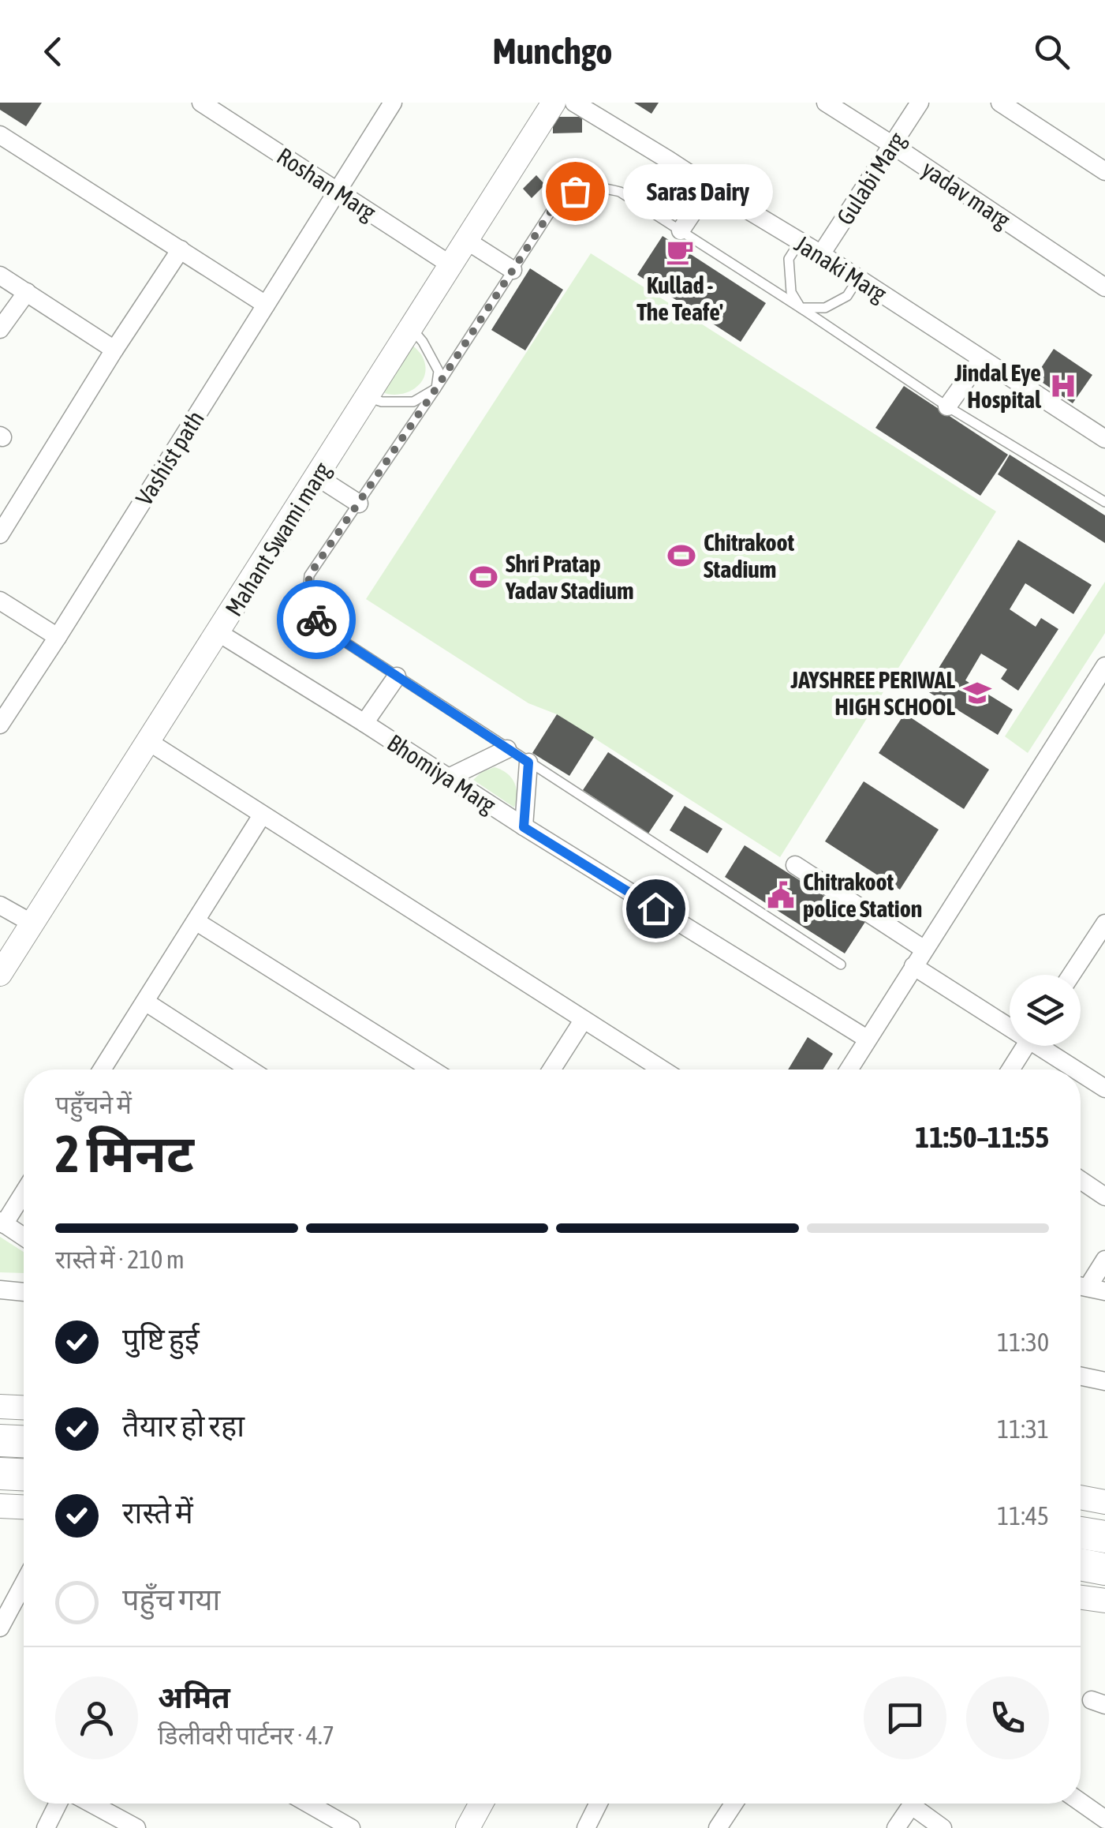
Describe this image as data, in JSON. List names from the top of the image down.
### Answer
{
  "streets": {
    "street": [
      "Gulabi Marg",
      "Roshan Marg",
      "yadav marg",
      "Janaki Marg",
      "Vashist path",
      "Mahant Swami marg",
      "Bhomiya Marg"
    ]
  },
  "crossings": [
    ["Gulabi Marg", "yadav marg"],
    ["Gulabi Marg", "Janaki Marg"],
    ["Roshan Marg", "Vashist path"],
    ["Roshan Marg", "Mahant Swami marg"],
    ["Mahant Swami marg", "Bhomiya Marg"]
  ],
  "places": {
    "other": ["Saras Dairy"],
    "cafe": ["Kullad - The Teafe'"],
    "hospital": ["Jindal Eye Hospital"],
    "sports": ["Chitrakoot Stadium", "Shri Pratap Yadav Stadium"],
    "school or university": ["JAYSHREE PERIWAL HIGH SCHOOL"],
    "public building": ["Chitrakoot police Station"]
  },
  "page": {
    "header": "Munchgo",
    "bubble": "Saras Dairy",
    "heading": ["2 मिनट", "पहुँचने में", "11:50–11:55"],
    "panel": ["अमित", "डिलीवरी पार्टनर · 4.7"],
    "bar": "रास्ते में · 210 m",
    "list": [
      ["पुष्टि हुई", "11:30"],
      ["तैयार हो रहा", "11:31"],
      ["रास्ते में", "11:45"],
      "पहुँच गया"
    ]
  }
}
